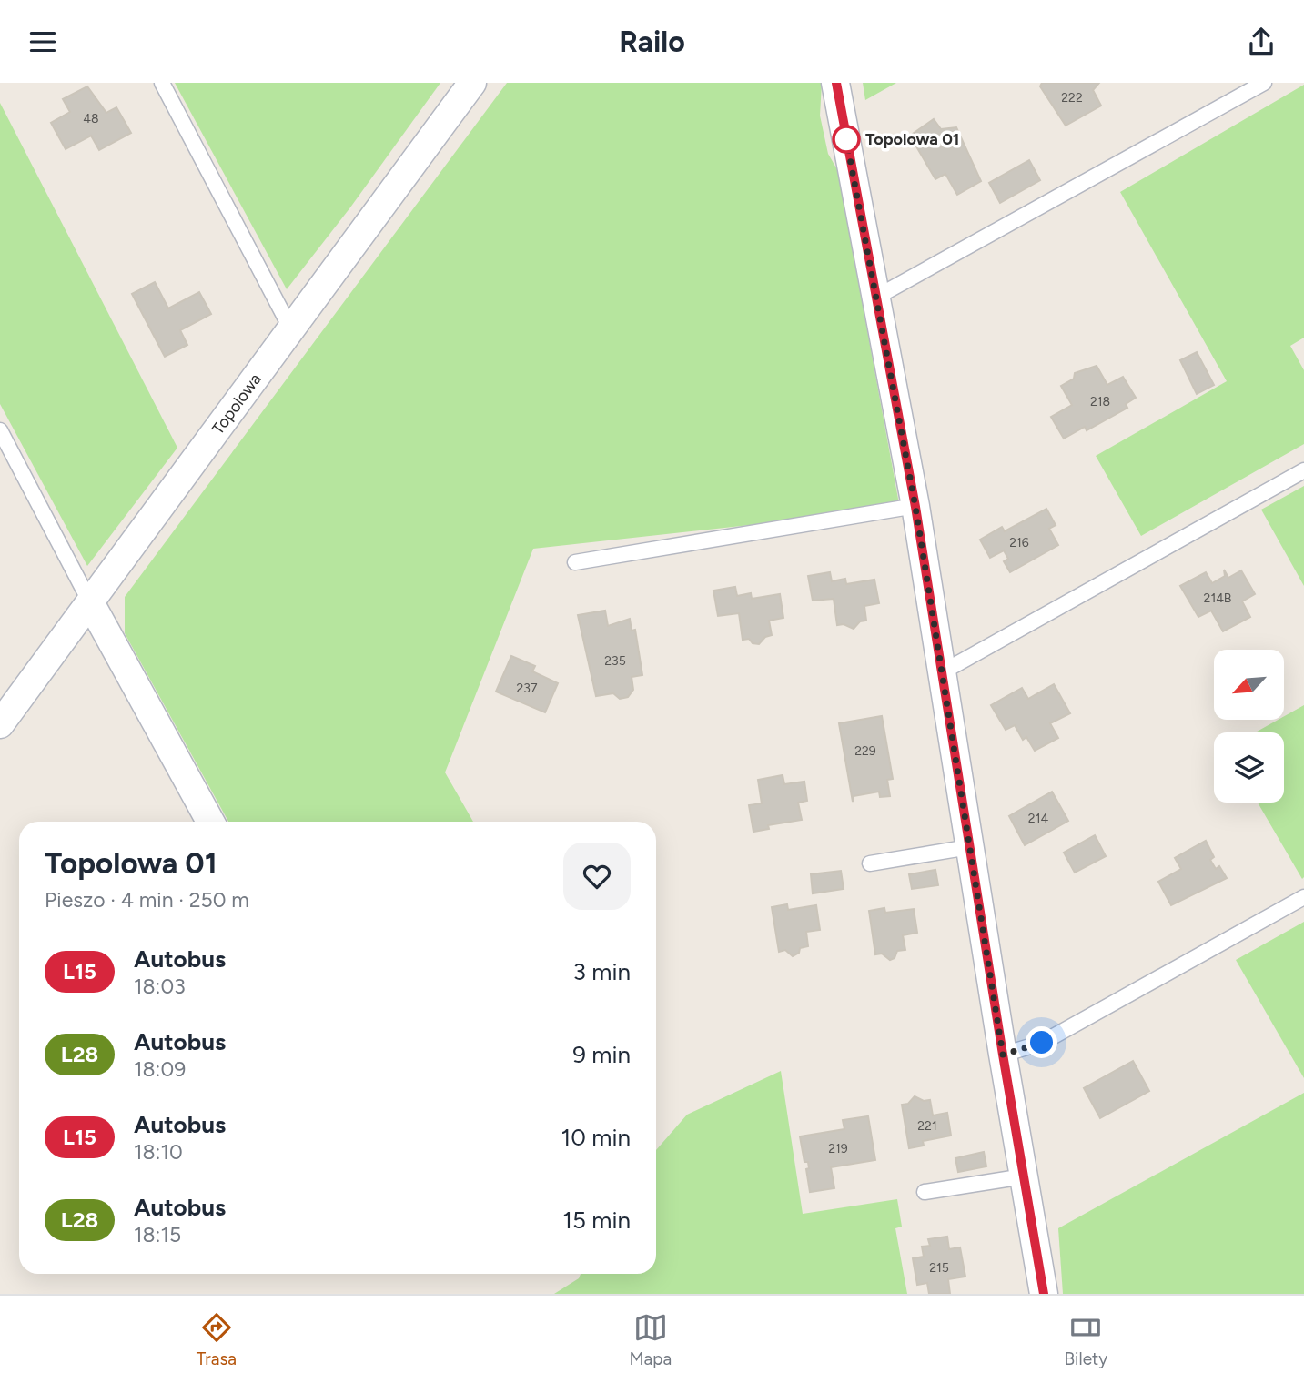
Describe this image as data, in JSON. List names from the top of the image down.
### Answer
{
  "streets": {
    "street": ["Topolowa"]
  },
  "places": ["Topolowa 01"],
  "lines": ["bus line L15"],
  "house_numbers": [
    "222",
    "48",
    "218",
    "216",
    "214B",
    "235",
    "237",
    "229",
    "214",
    "221",
    "219",
    "215"
  ],
  "north": "bottom left",
  "page": {
    "header": "Railo",
    "heading": ["Topolowa 01", "Pieszo · 4 min · 250 m"],
    "list": [
      {
        "mark": "L15",
        "name": "Autobus",
        "note": "18:03",
        "value": "3 min"
      },
      {
        "mark": "L28",
        "name": "Autobus",
        "note": "18:09",
        "value": "9 min"
      },
      {
        "mark": "L15",
        "name": "Autobus",
        "note": "18:10",
        "value": "10 min"
      },
      {
        "mark": "L28",
        "name": "Autobus",
        "note": "18:15",
        "value": "15 min"
      }
    ],
    "tabs": ["Trasa", "Mapa", "Bilety"]
  }
}
